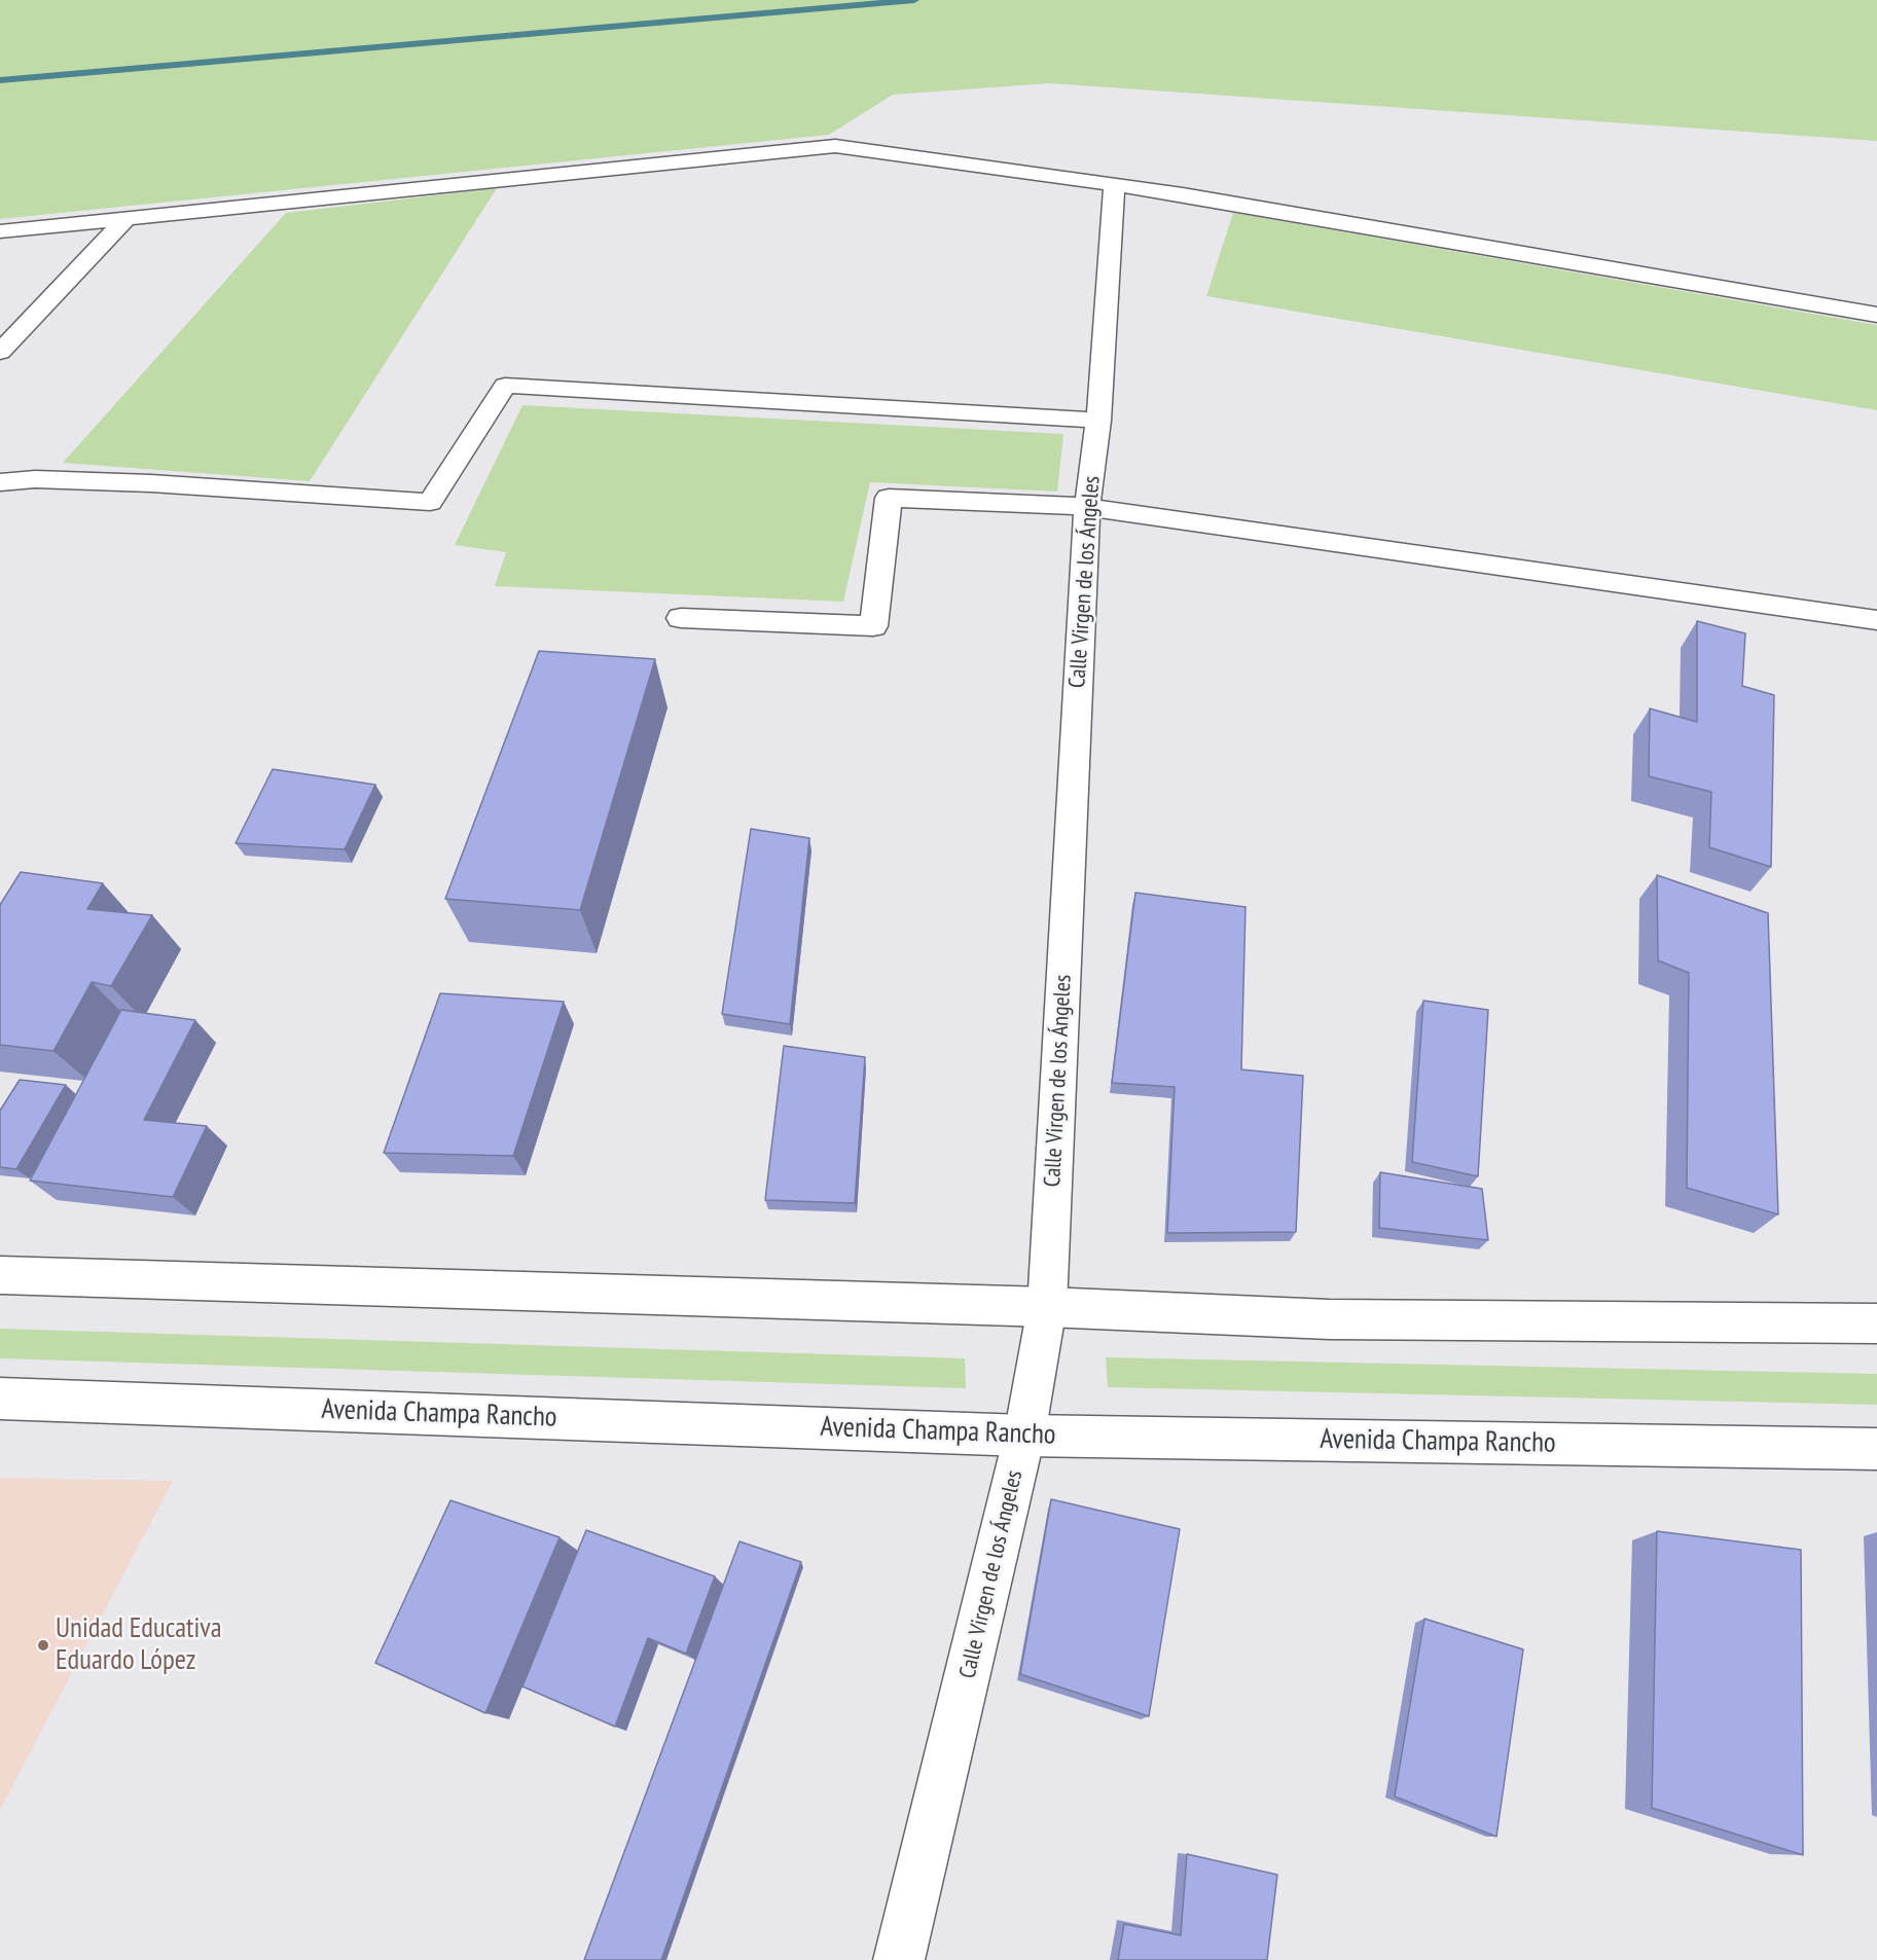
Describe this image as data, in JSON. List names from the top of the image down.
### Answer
{
  "streets": {
    "street": ["Calle Virgen de los Ángeles", "Avenida Champa Rancho"]
  },
  "crossings": [
    ["Calle Virgen de los Ángeles", "Avenida Champa Rancho"]
  ],
  "places": ["Unidad Educativa Eduardo López"]
}
